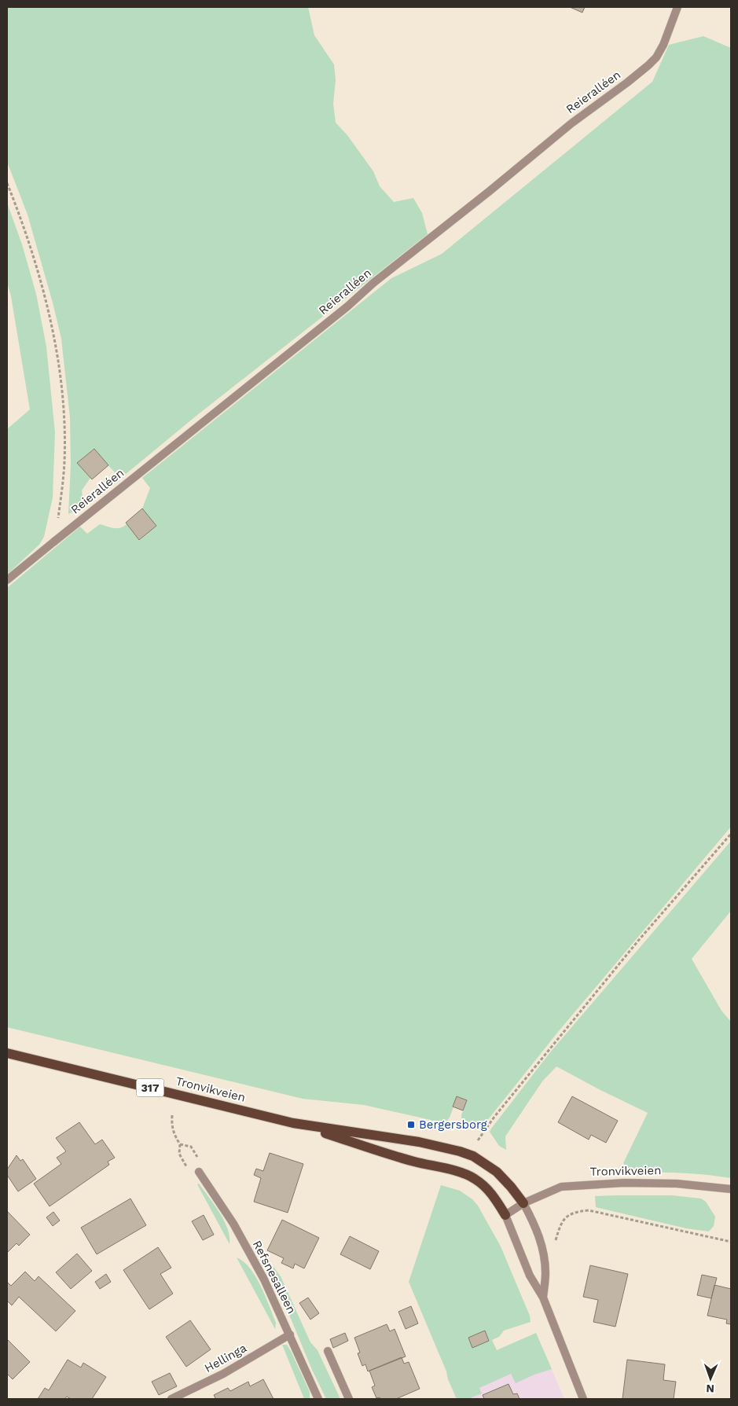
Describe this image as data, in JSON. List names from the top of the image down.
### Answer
{
  "streets": {
    "main road": ["317", "Tronvikveien"],
    "street": ["Reieralléen", "Refsnesalleen", "Hellinga"]
  },
  "crossings": [
    ["Refsnesalleen", "Hellinga"]
  ],
  "places": {
    "transit": ["Bergersborg"]
  },
  "north": "bottom"
}
